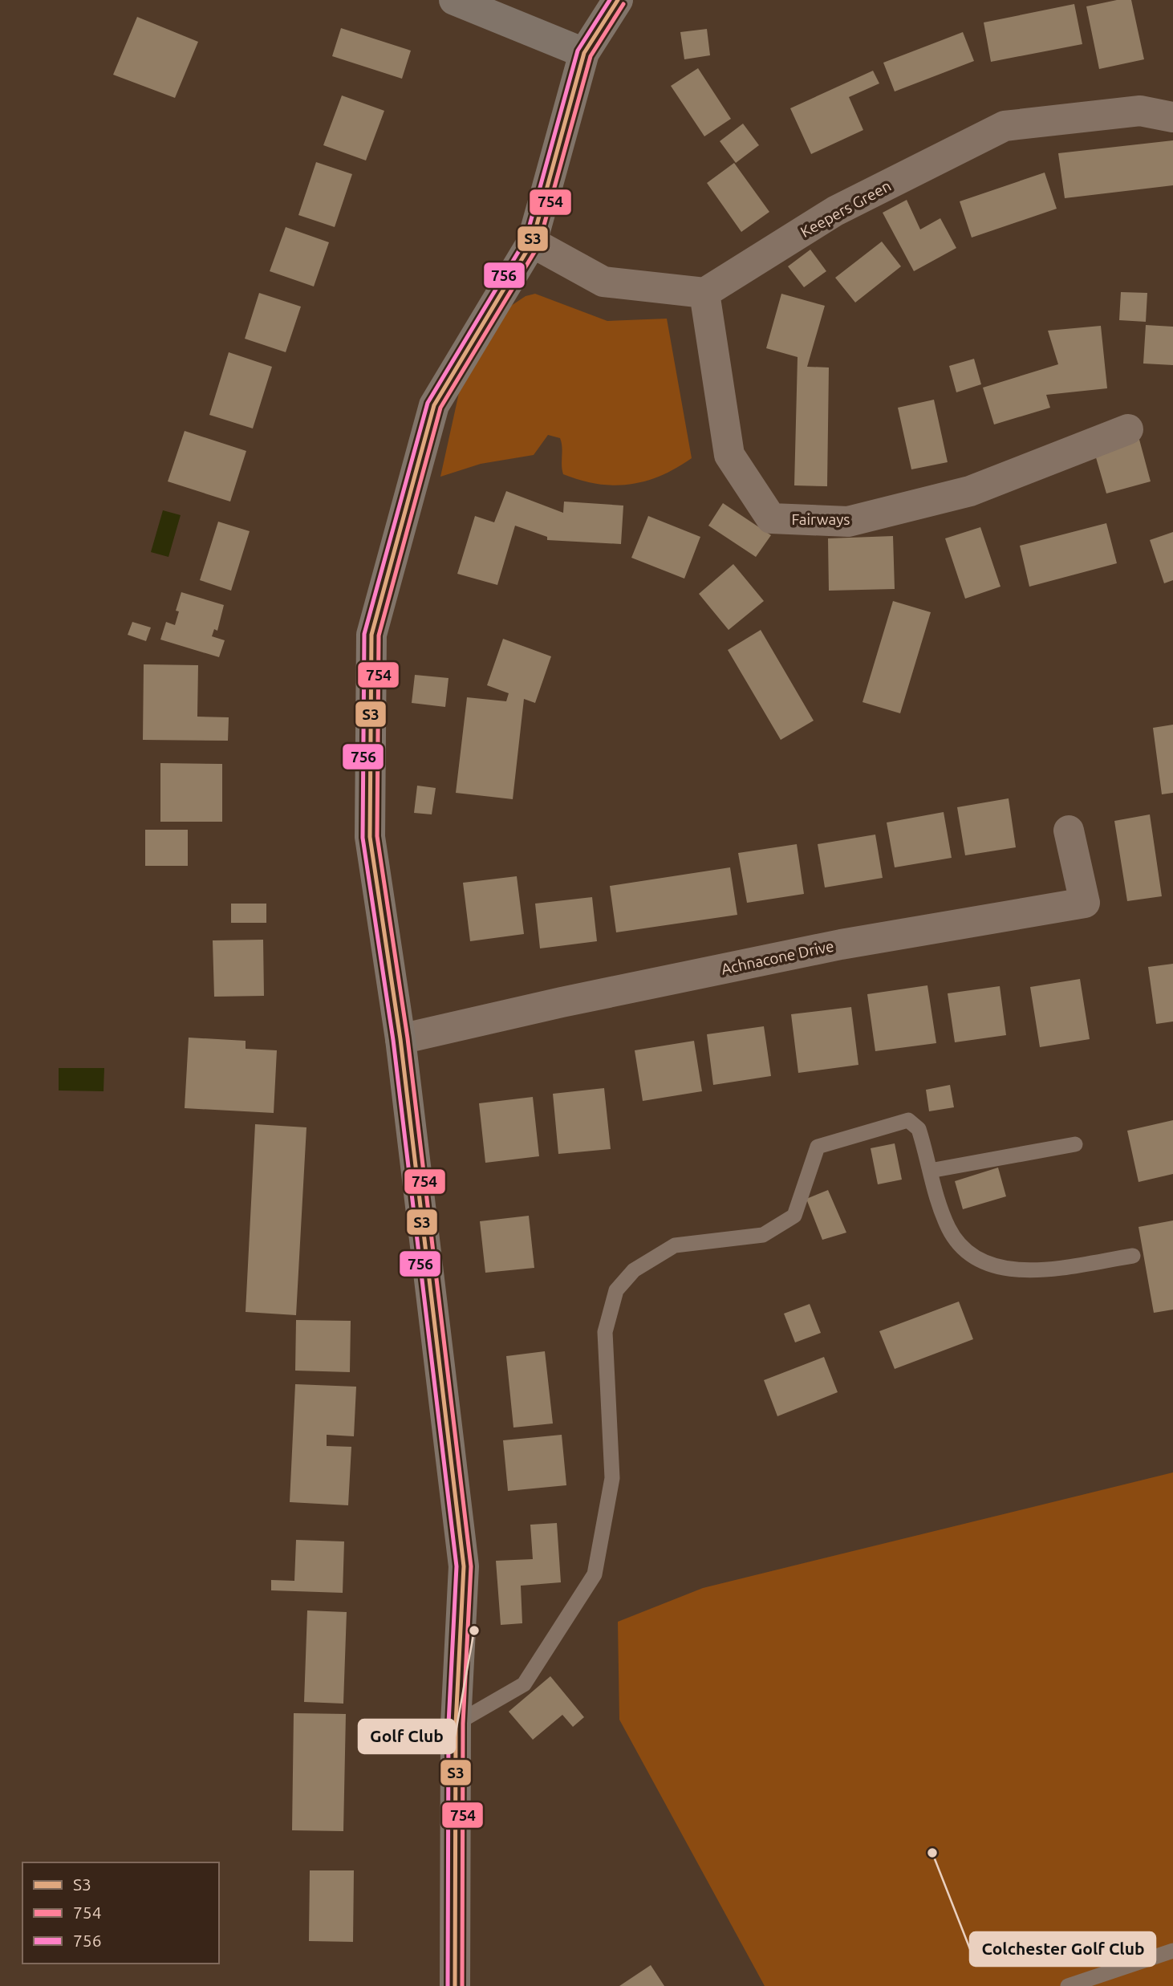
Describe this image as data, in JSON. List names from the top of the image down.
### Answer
{
  "streets": {
    "street": ["Keepers Green", "Fairways", "Achnacone Drive"]
  },
  "crossings": [
    ["Keepers Green", "Fairways"]
  ],
  "places": ["Golf Club", "Colchester Golf Club"],
  "lines": ["transit line S3", "transit line 756", "transit line 754"],
  "legend": ["S3", "754", "756"]
}
